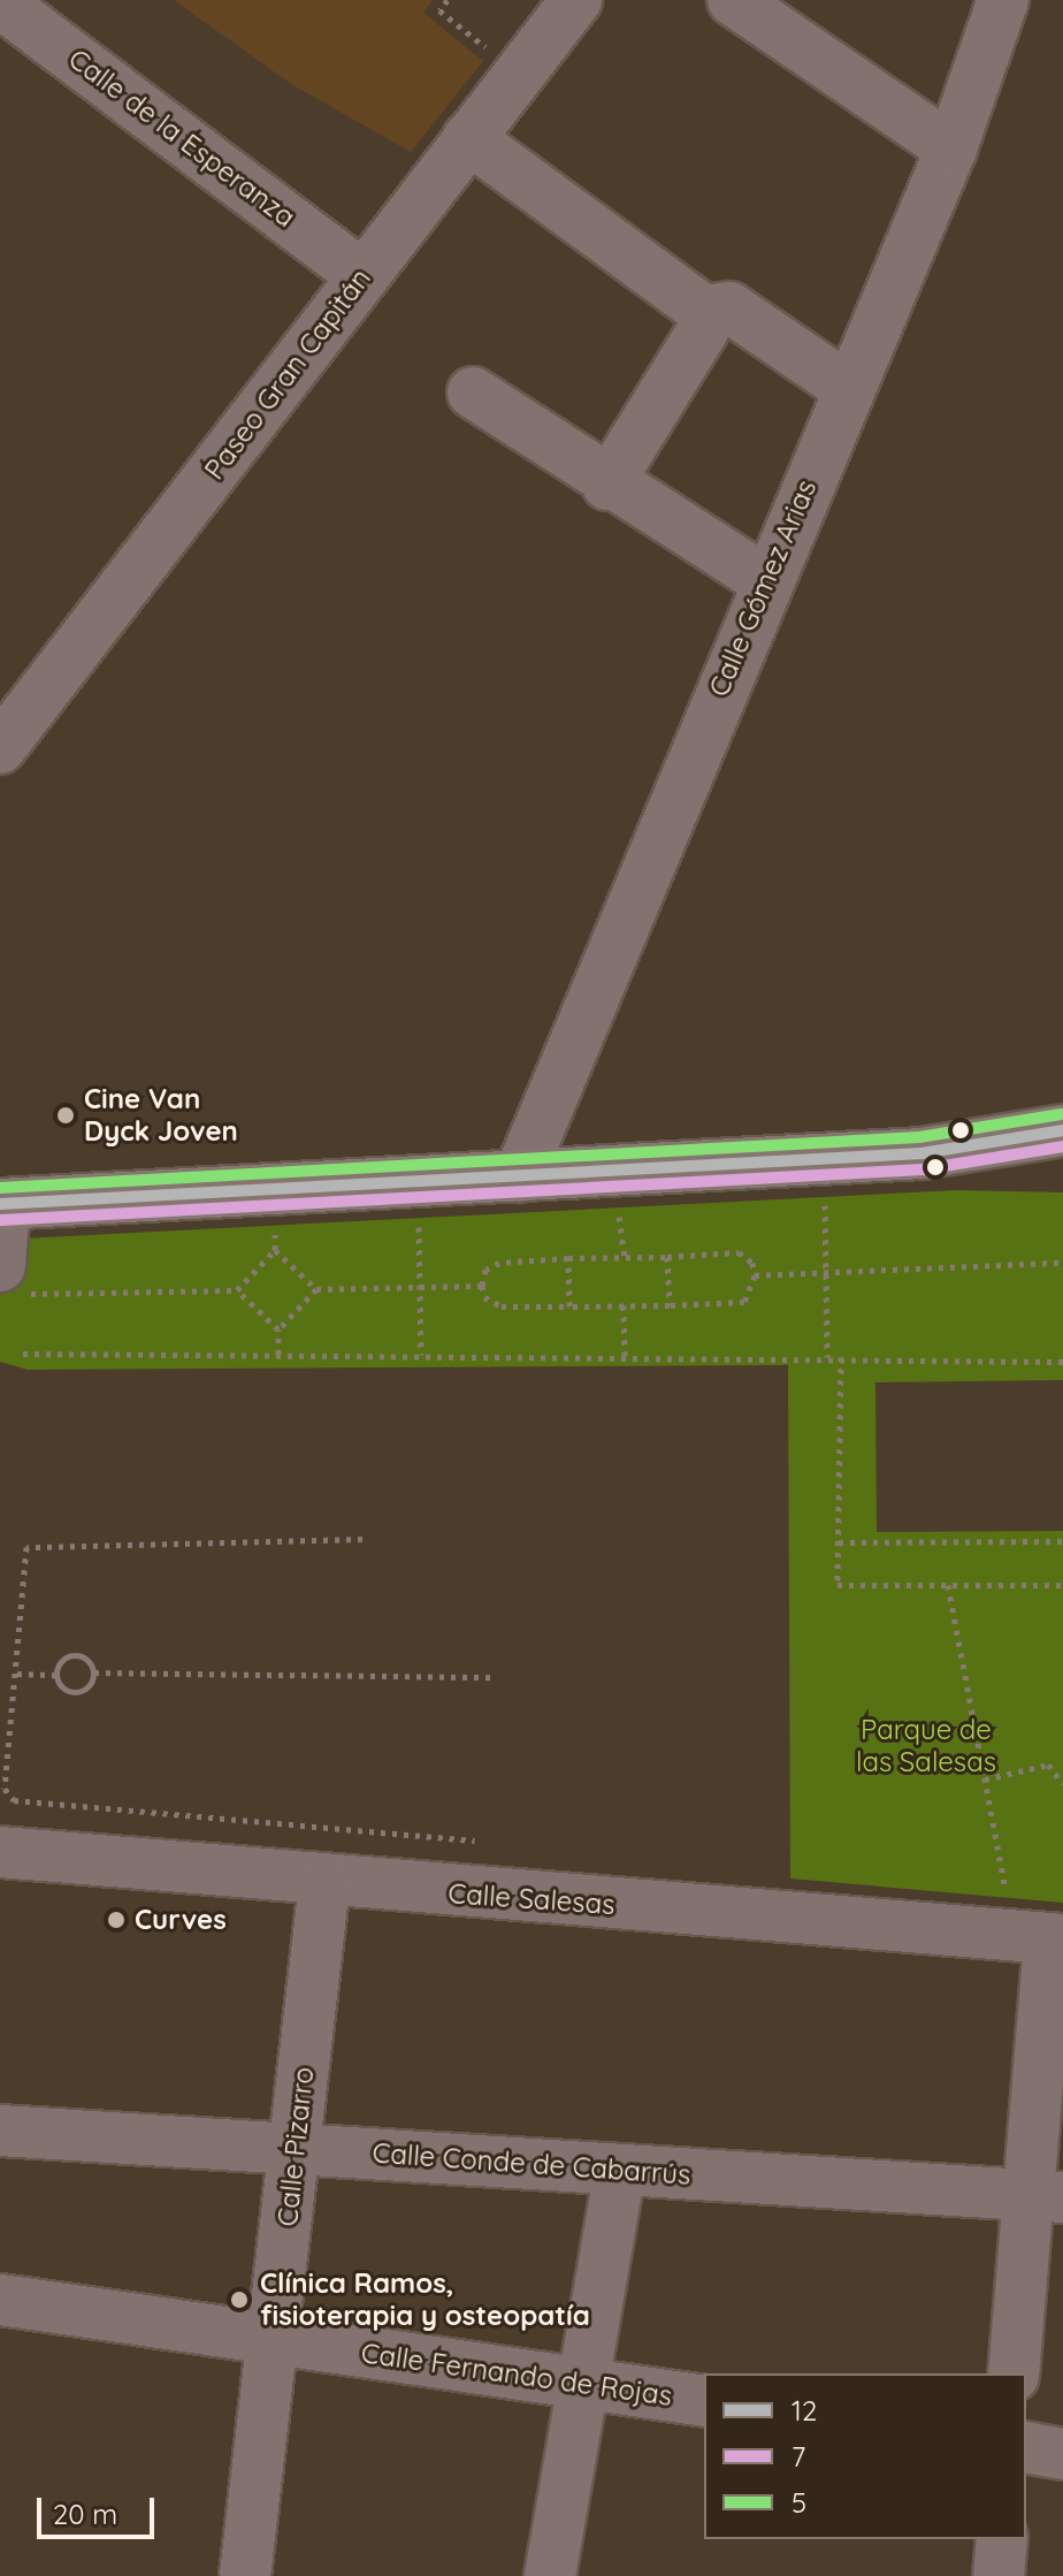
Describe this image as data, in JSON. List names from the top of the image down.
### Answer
{
  "streets": {
    "street": [
      "Calle de la Esperanza",
      "Paseo Gran Capitán",
      "Calle Gómez Arias",
      "Calle Salesas",
      "Calle Pizarro",
      "Calle Conde de Cabarrús",
      "Calle Fernando de Rojas"
    ]
  },
  "crossings": [
    ["Calle de la Esperanza", "Paseo Gran Capitán"],
    ["Calle Salesas", "Calle Pizarro"],
    ["Calle Pizarro", "Calle Conde de Cabarrús"],
    ["Calle Pizarro", "Calle Fernando de Rojas"]
  ],
  "parks": ["Parque de las Salesas"],
  "places": ["Cine Van Dyck Joven", "Curves", "Clínica Ramos, fisioterapia y osteopatía"],
  "lines": ["transit line 5", "transit line 12", "transit line 7"],
  "legend": ["12", "7", "5"],
  "scale_bar": "20 m"
}
